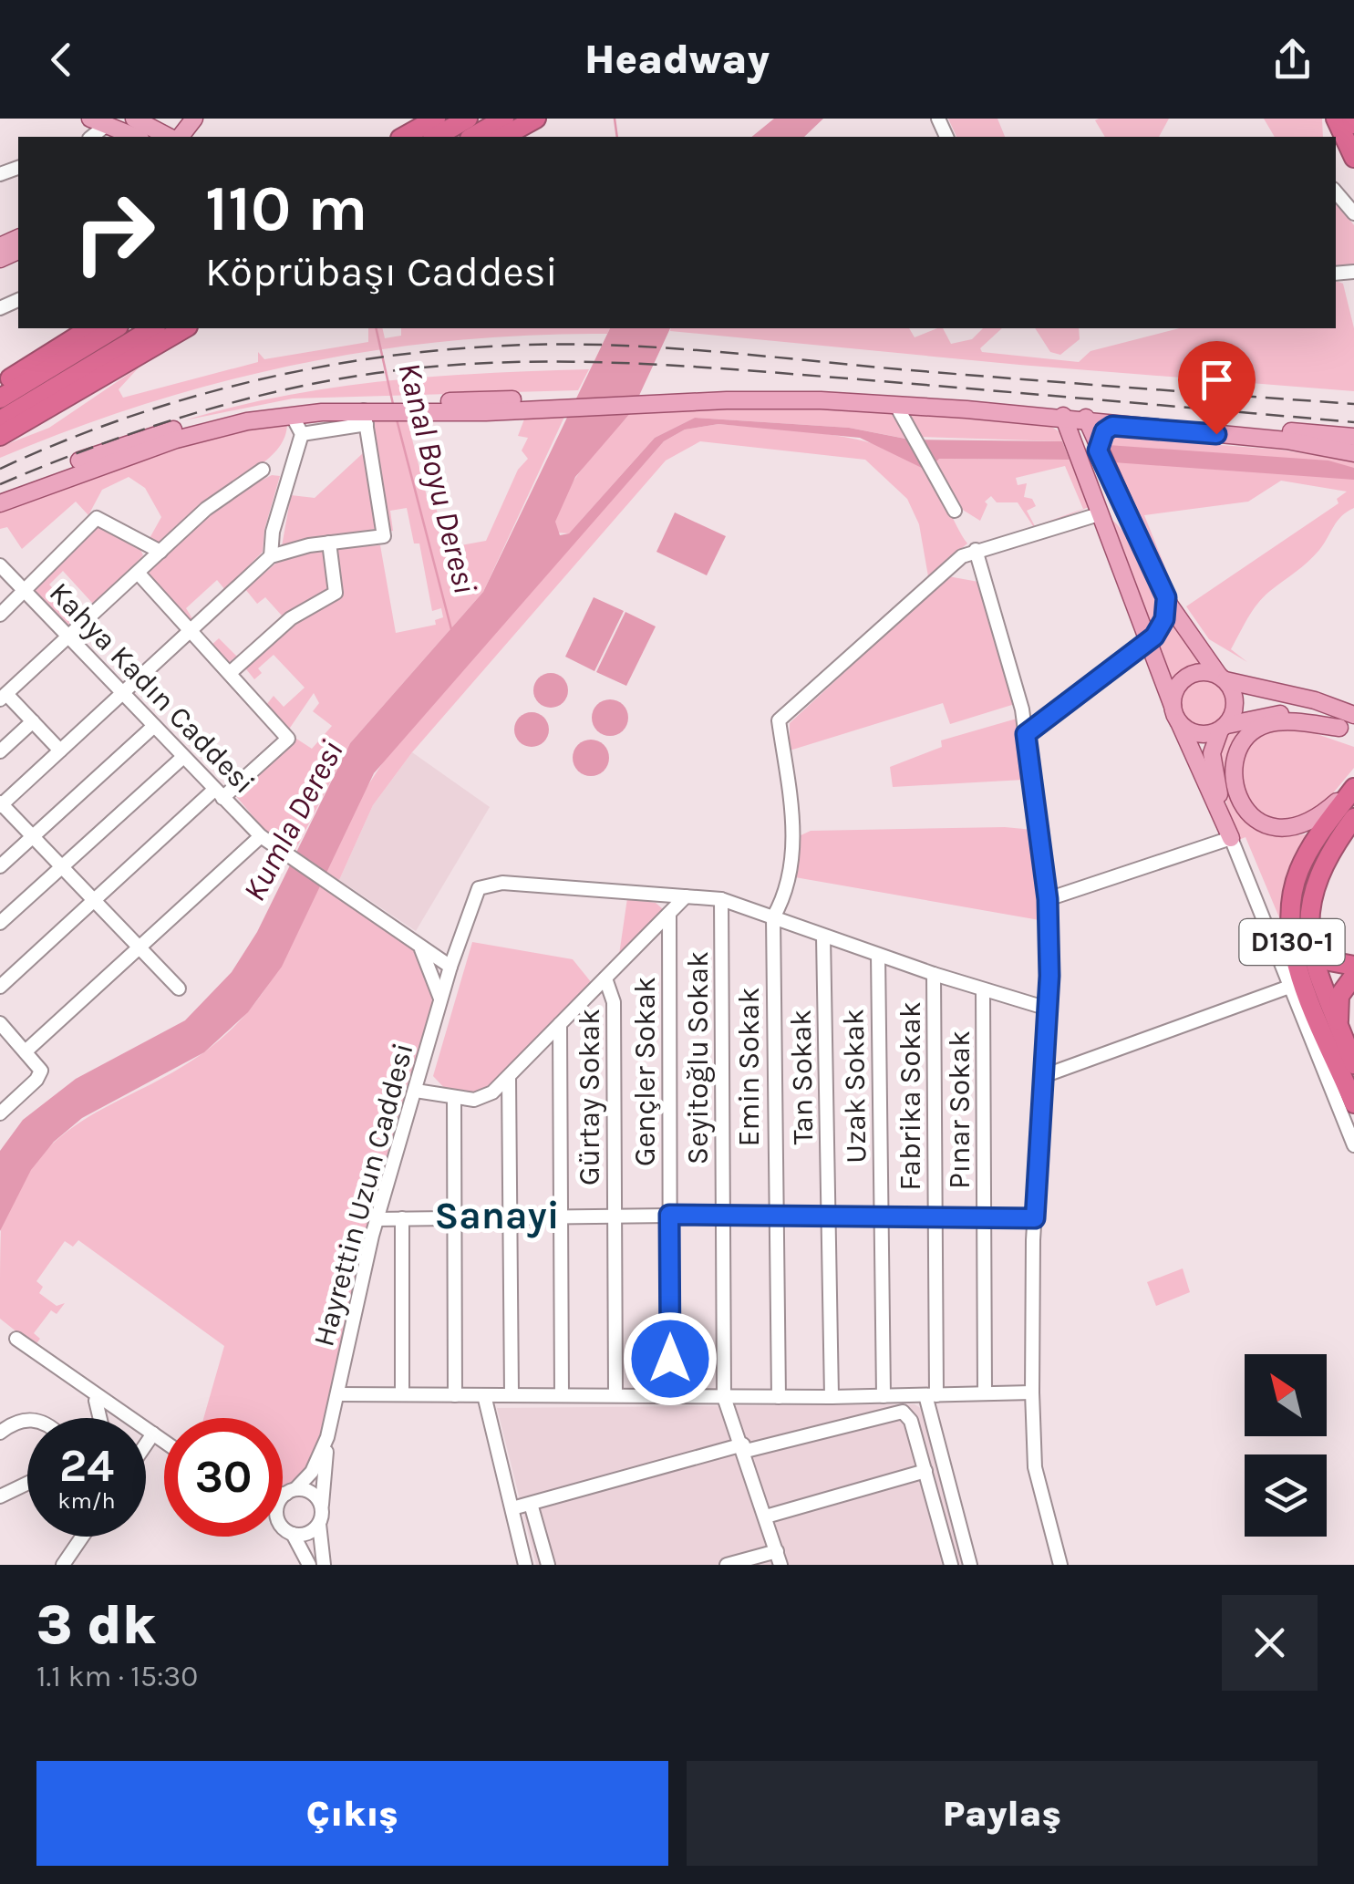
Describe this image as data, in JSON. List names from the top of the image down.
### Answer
{
  "streets": {
    "highway": ["D130-1"],
    "street": [
      "Kahya Kadın Caddesi",
      "Seyitoğlu Sokak",
      "Emin Sokak",
      "Gençler Sokak",
      "Tan Sokak",
      "Uzak Sokak",
      "Fabrika Sokak",
      "Gürtay Sokak",
      "Pınar Sokak",
      "Hayrettin Uzun Caddesi"
    ]
  },
  "crossings": [
    ["Kahya Kadın Caddesi", "Hayrettin Uzun Caddesi"]
  ],
  "districts": ["Sanayi"],
  "water": ["Kanal Boyu Deresi", "Kumla Deresi"],
  "north": "top left",
  "page": {
    "header": "Headway",
    "turn": ["110 m", "Köprübaşı Caddesi"],
    "speed": "24 km/h",
    "limit": "30",
    "heading": ["3 dk", "1.1 km · 15:30"],
    "buttons": ["Çıkış", "Paylaş"]
  }
}
